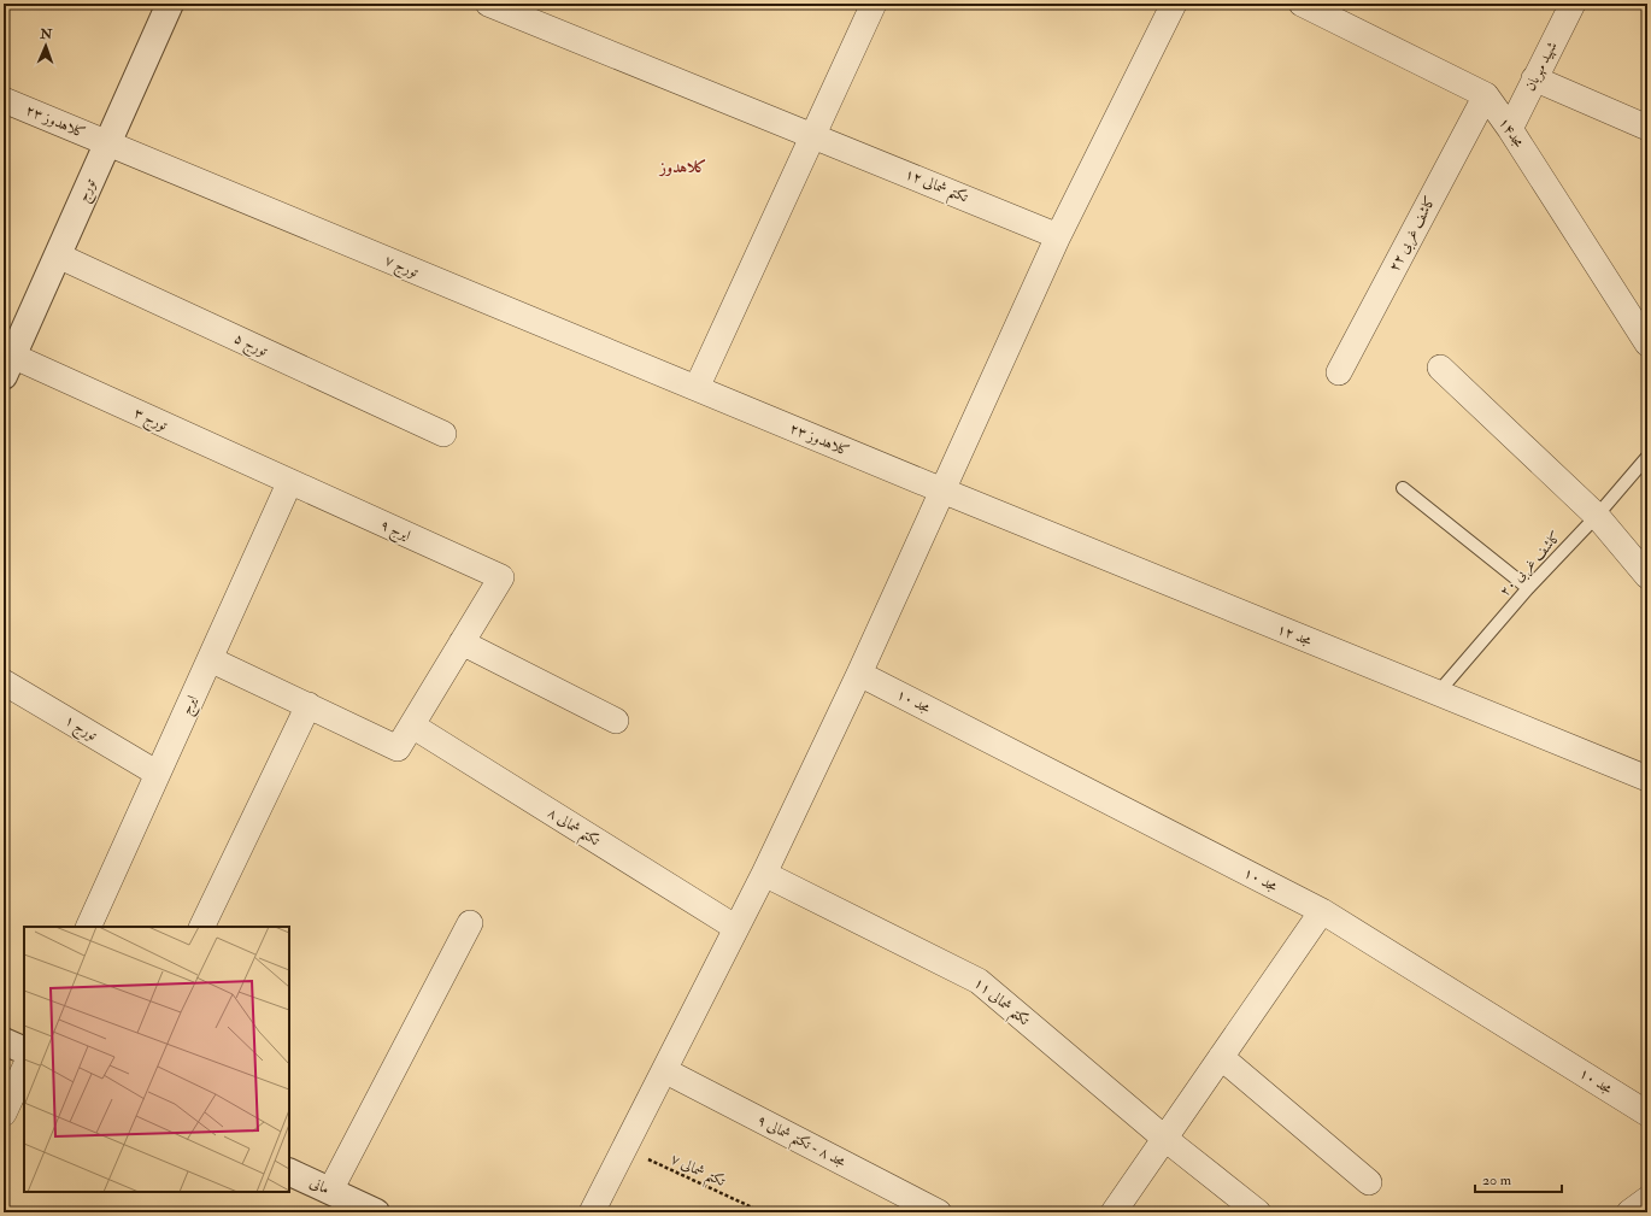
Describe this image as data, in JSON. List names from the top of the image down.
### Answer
{
  "streets": {
    "street": [
      "شهید مهربان",
      "کلاهدوز ۲۳",
      "مجد۱۴",
      "تکتم شمالی ۱۲",
      "تورج",
      "کاشف غربی ۲۲",
      "تورج ۷",
      "تورج ۵",
      "تورج ۳",
      "ایرج ۹",
      "مجد ۱۲",
      "مجد ۱۰",
      "ایرج",
      "تورج ۱",
      "تکتم شمالی ۸",
      "تکتم شمالی ۱۱",
      "مجد ۸ - تکتم شمالی ۹",
      "مانی"
    ],
    "lane": ["کاشف غربی ۲۰"],
    "path": ["تکتم شمالی ۷"]
  },
  "crossings": [
    ["شهید مهربان", "مجد۱۴"],
    ["کلاهدوز ۲۳", "تورج"],
    ["کلاهدوز ۲۳", "تورج ۷"],
    ["کلاهدوز ۲۳", "مجد ۱۲"],
    ["مجد۱۴", "کاشف غربی ۲۲"],
    ["تورج", "تورج ۷"],
    ["تورج", "تورج ۵"],
    ["تورج", "تورج ۳"],
    ["تورج ۳", "ایرج ۹"],
    ["تورج ۳", "ایرج"],
    ["ایرج ۹", "ایرج"],
    ["کاشف غربی ۲۰", "مجد ۱۲"],
    ["ایرج", "تورج ۱"]
  ],
  "districts": ["کلاهدوز"],
  "scale_bar": "20 m",
  "north": "top"
}
